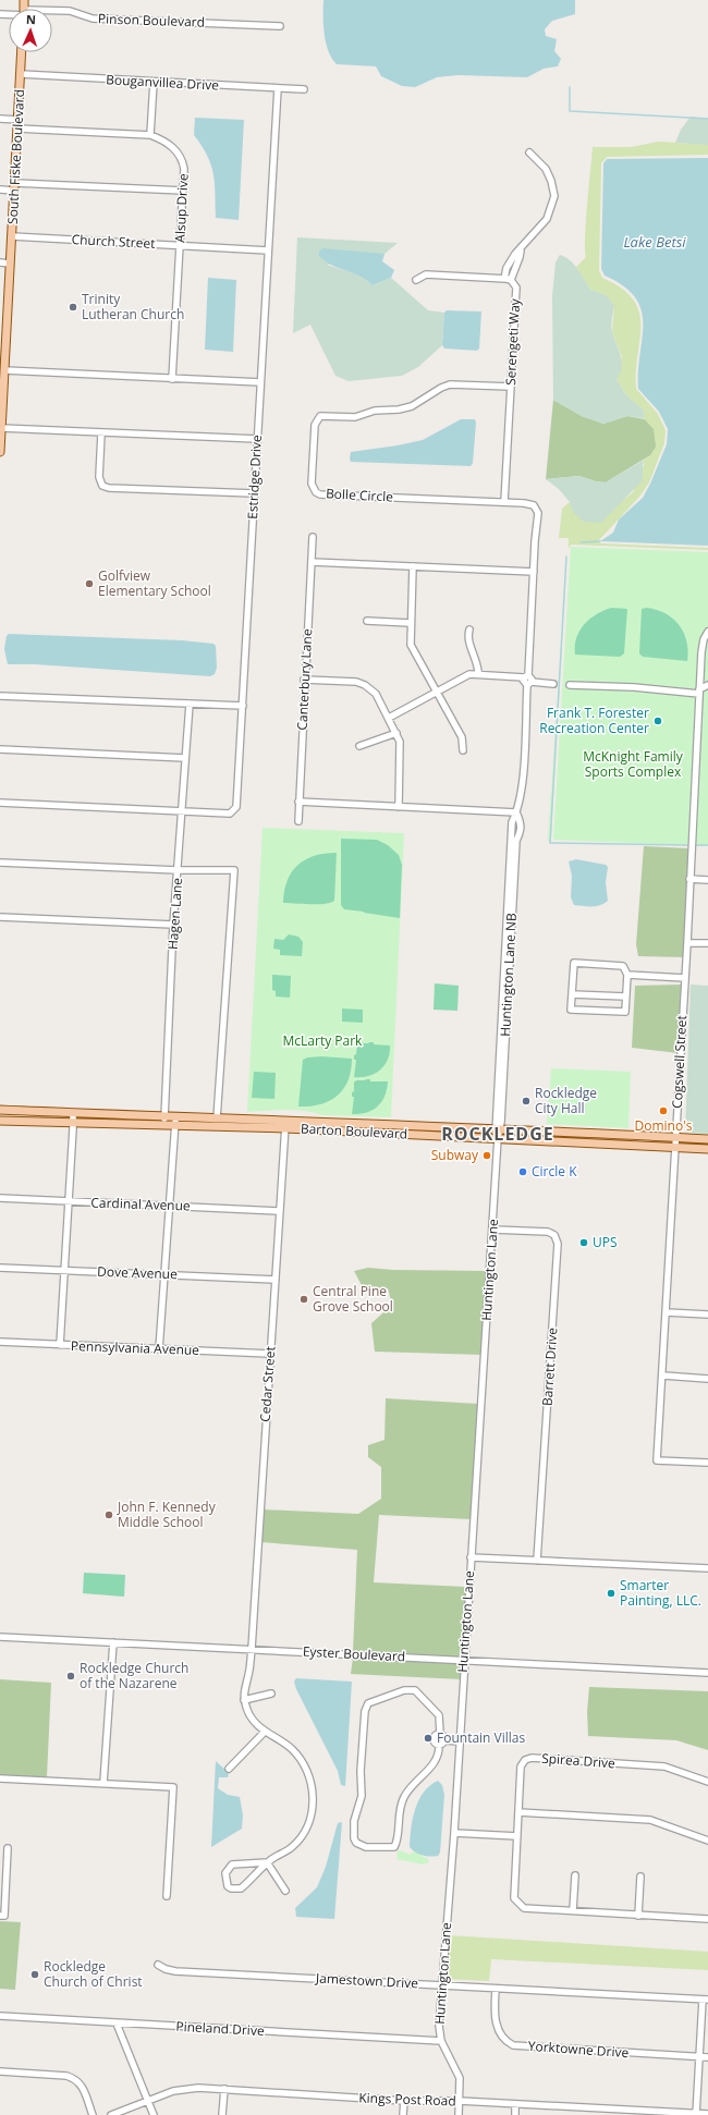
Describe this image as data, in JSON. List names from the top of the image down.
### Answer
{
  "streets": {
    "main road": ["South Fiske Boulevard", "Barton Boulevard"],
    "street": [
      "Pinson Boulevard",
      "Bouganvillea Drive",
      "Alsup Drive",
      "Church Street",
      "Serengeti Way",
      "Estridge Drive",
      "Bolle Circle",
      "Canterbury Lane",
      "Hagen Lane",
      "Huntington Lane NB",
      "Cogswell Street",
      "Cardinal Avenue",
      "Huntington Lane",
      "Dove Avenue",
      "Pennsylvania Avenue",
      "Barrett Drive",
      "Cedar Street",
      "Eyster Boulevard",
      "Spirea Drive",
      "Jamestown Drive",
      "Pineland Drive",
      "Yorktowne Drive",
      "Kings Post Road"
    ]
  },
  "crossings": [
    ["Bouganvillea Drive", "South Fiske Boulevard"],
    ["Bouganvillea Drive", "Estridge Drive"],
    ["South Fiske Boulevard", "Alsup Drive"],
    ["South Fiske Boulevard", "Church Street"],
    ["Alsup Drive", "Church Street"],
    ["Church Street", "Estridge Drive"],
    ["Serengeti Way", "Bolle Circle"],
    ["Estridge Drive", "Hagen Lane"],
    ["Hagen Lane", "Barton Boulevard"],
    ["Huntington Lane NB", "Barton Boulevard"],
    ["Huntington Lane NB", "Huntington Lane"],
    ["Cogswell Street", "Barton Boulevard"],
    ["Barton Boulevard", "Huntington Lane"],
    ["Barton Boulevard", "Cedar Street"],
    ["Cardinal Avenue", "Cedar Street"],
    ["Huntington Lane", "Barrett Drive"],
    ["Huntington Lane", "Eyster Boulevard"],
    ["Huntington Lane", "Jamestown Drive"],
    ["Huntington Lane", "Pineland Drive"],
    ["Huntington Lane", "Kings Post Road"],
    ["Dove Avenue", "Cedar Street"],
    ["Pennsylvania Avenue", "Cedar Street"],
    ["Cedar Street", "Eyster Boulevard"],
    ["Jamestown Drive", "Yorktowne Drive"]
  ],
  "districts": ["ROCKLEDGE"],
  "water": ["Lake Betsi"],
  "parks": ["McKnight Family Sports Complex", "McLarty Park"],
  "places": [
    "Trinity Lutheran Church",
    "Golfview Elementary School",
    "Frank T. Forester Recreation Center",
    "Rockledge City Hall",
    "Domino's",
    "Subway",
    "Circle K",
    "UPS",
    "Central Pine Grove School",
    "John F. Kennedy Middle School",
    "Smarter Painting, LLC.",
    "Rockledge Church of the Nazarene",
    "Fountain Villas",
    "Rockledge Church of Christ"
  ],
  "north": "top"
}
